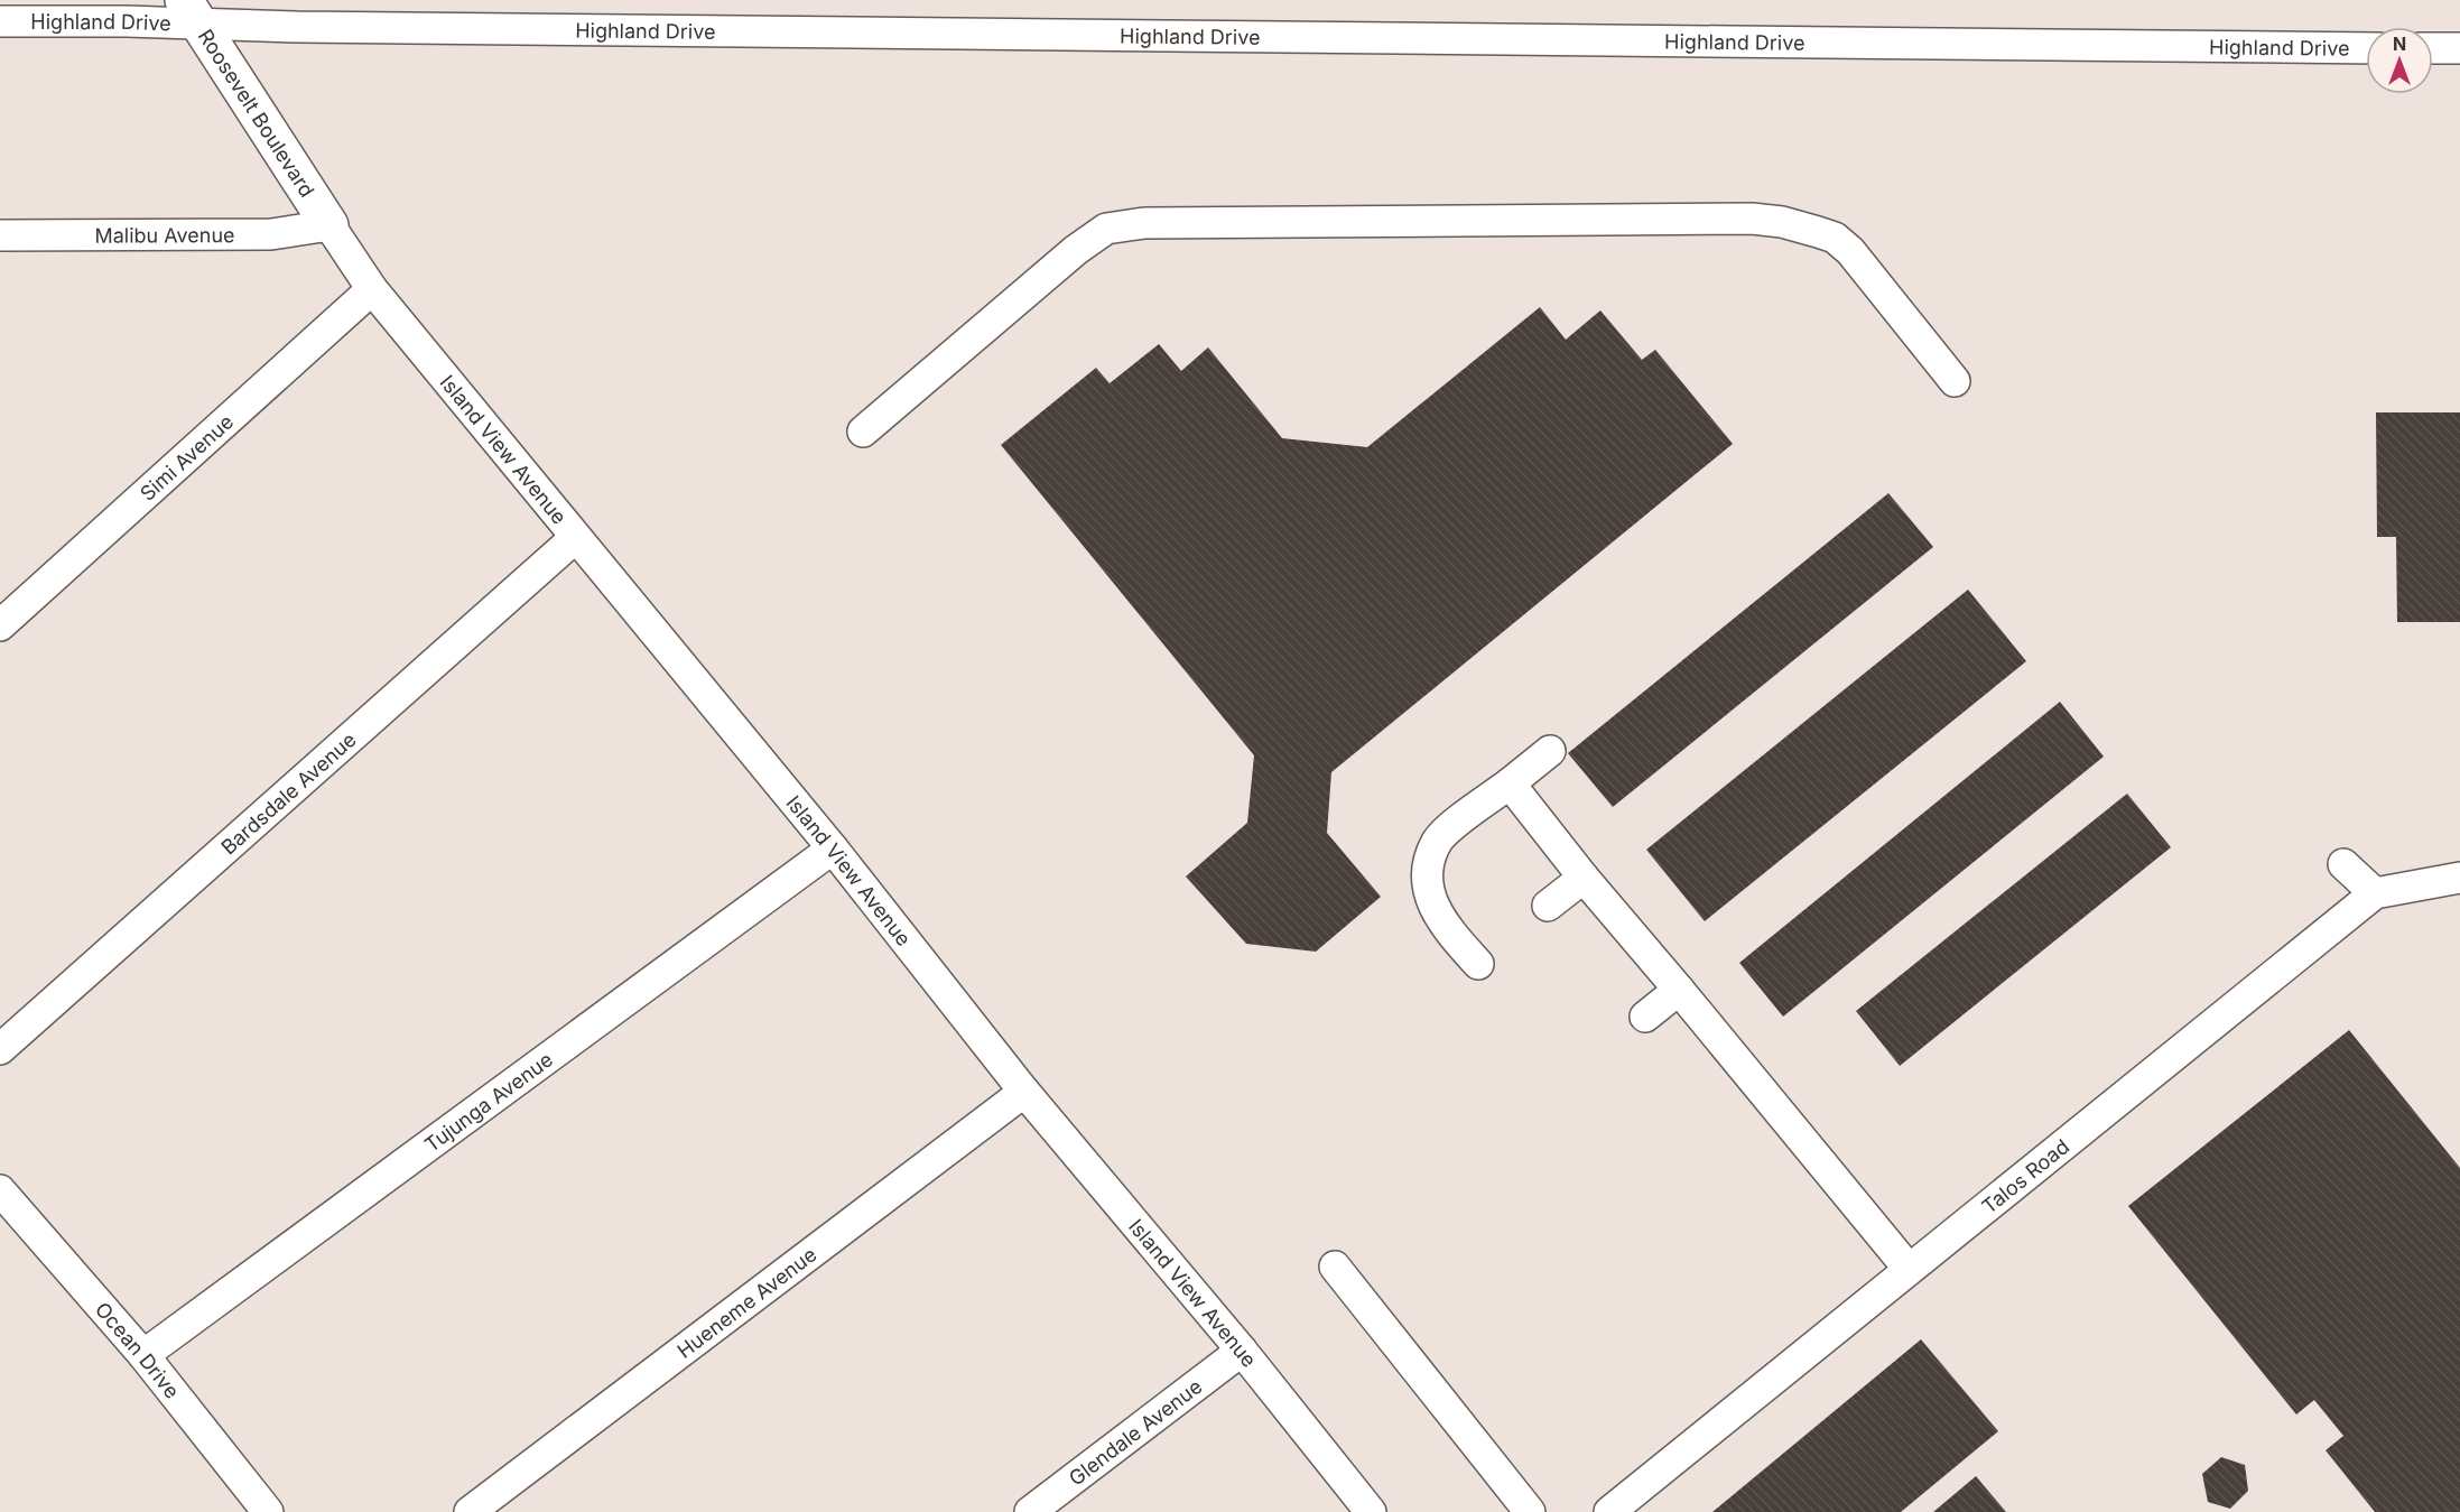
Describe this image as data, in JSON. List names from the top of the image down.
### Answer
{
  "streets": {
    "street": [
      "Highland Drive",
      "Roosevelt Boulevard",
      "Malibu Avenue",
      "Island View Avenue",
      "Simi Avenue",
      "Bardsdale Avenue",
      "Tujunga Avenue",
      "Talos Road",
      "Hueneme Avenue",
      "Ocean Drive",
      "Glendale Avenue"
    ]
  },
  "crossings": [
    ["Highland Drive", "Roosevelt Boulevard"],
    ["Roosevelt Boulevard", "Malibu Avenue"],
    ["Roosevelt Boulevard", "Island View Avenue"],
    ["Malibu Avenue", "Island View Avenue"],
    ["Island View Avenue", "Simi Avenue"],
    ["Island View Avenue", "Bardsdale Avenue"],
    ["Island View Avenue", "Tujunga Avenue"],
    ["Island View Avenue", "Hueneme Avenue"],
    ["Island View Avenue", "Glendale Avenue"],
    ["Tujunga Avenue", "Ocean Drive"]
  ],
  "north": "top"
}
